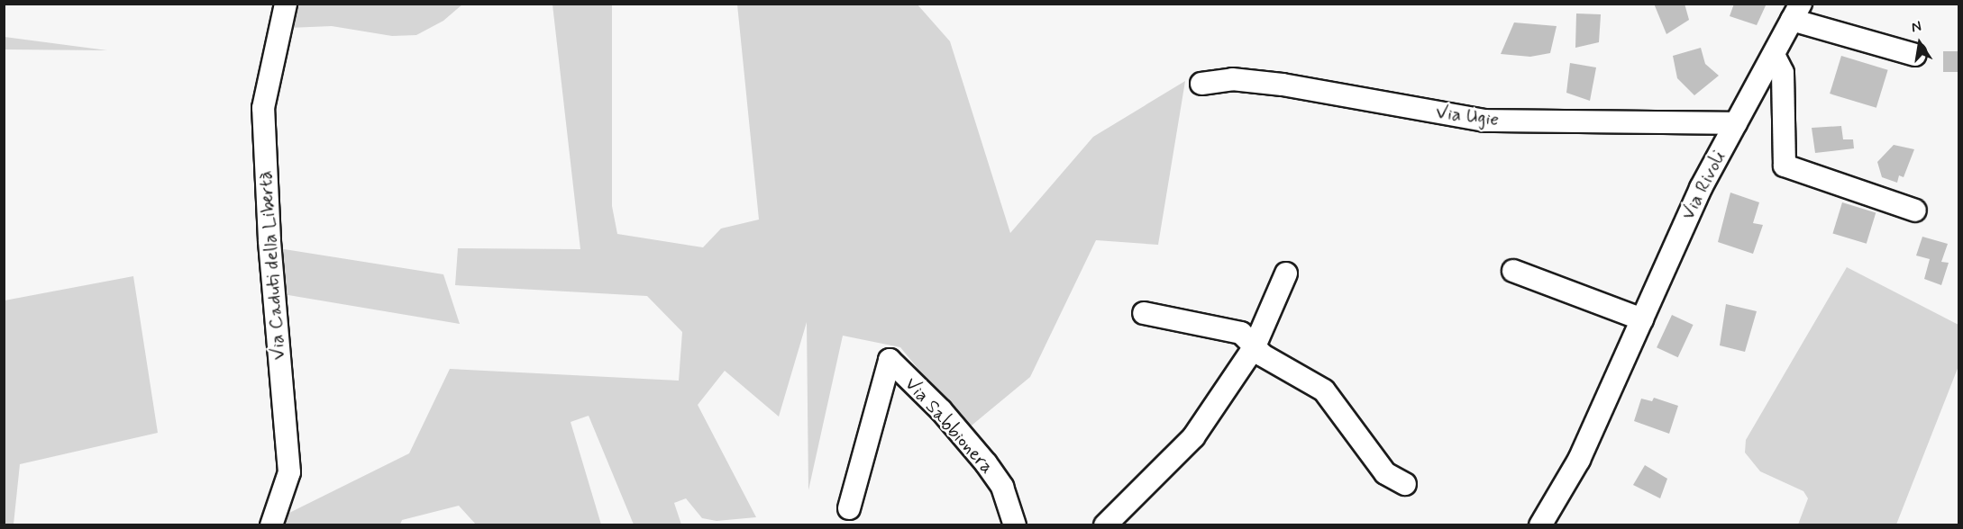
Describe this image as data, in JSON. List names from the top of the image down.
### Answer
{
  "streets": {
    "street": [
      "Via Ugie",
      "Via Rivoli",
      "Via Caduti della Libertà",
      "Via Sabbionera"
    ]
  },
  "crossings": [
    ["Via Ugie", "Via Rivoli"]
  ],
  "north": "top"
}
